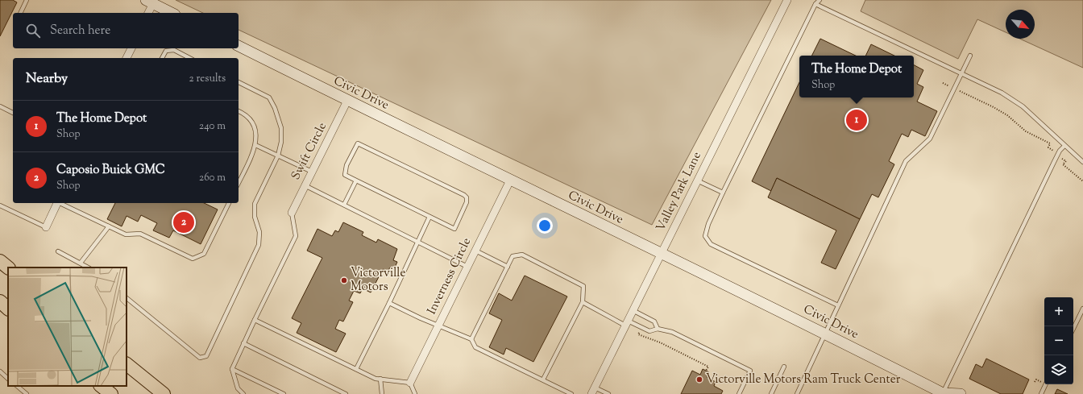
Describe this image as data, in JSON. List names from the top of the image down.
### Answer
{
  "streets": {
    "street": [
      "Civic Drive",
      "Swift Circle",
      "Valley Park Lane",
      "Inverness Circle"
    ]
  },
  "crossings": [
    ["Civic Drive", "Swift Circle"],
    ["Civic Drive", "Valley Park Lane"],
    ["Civic Drive", "Inverness Circle"]
  ],
  "places": ["Victorville Motors", "Victorville Motors Ram Truck Center"],
  "north": "bottom right",
  "page": {
    "search": "Search here",
    "popup": ["The Home Depot", "Shop"],
    "heading": ["Nearby", "2 results"],
    "list": [
      {
        "mark": "1",
        "name": "The Home Depot",
        "note": "Shop",
        "value": "240 m"
      },
      {
        "mark": "2",
        "name": "Caposio Buick GMC",
        "note": "Shop",
        "value": "260 m"
      }
    ],
    "pins": ["1", "2"],
    "map_buttons": ["+", "−"]
  }
}
